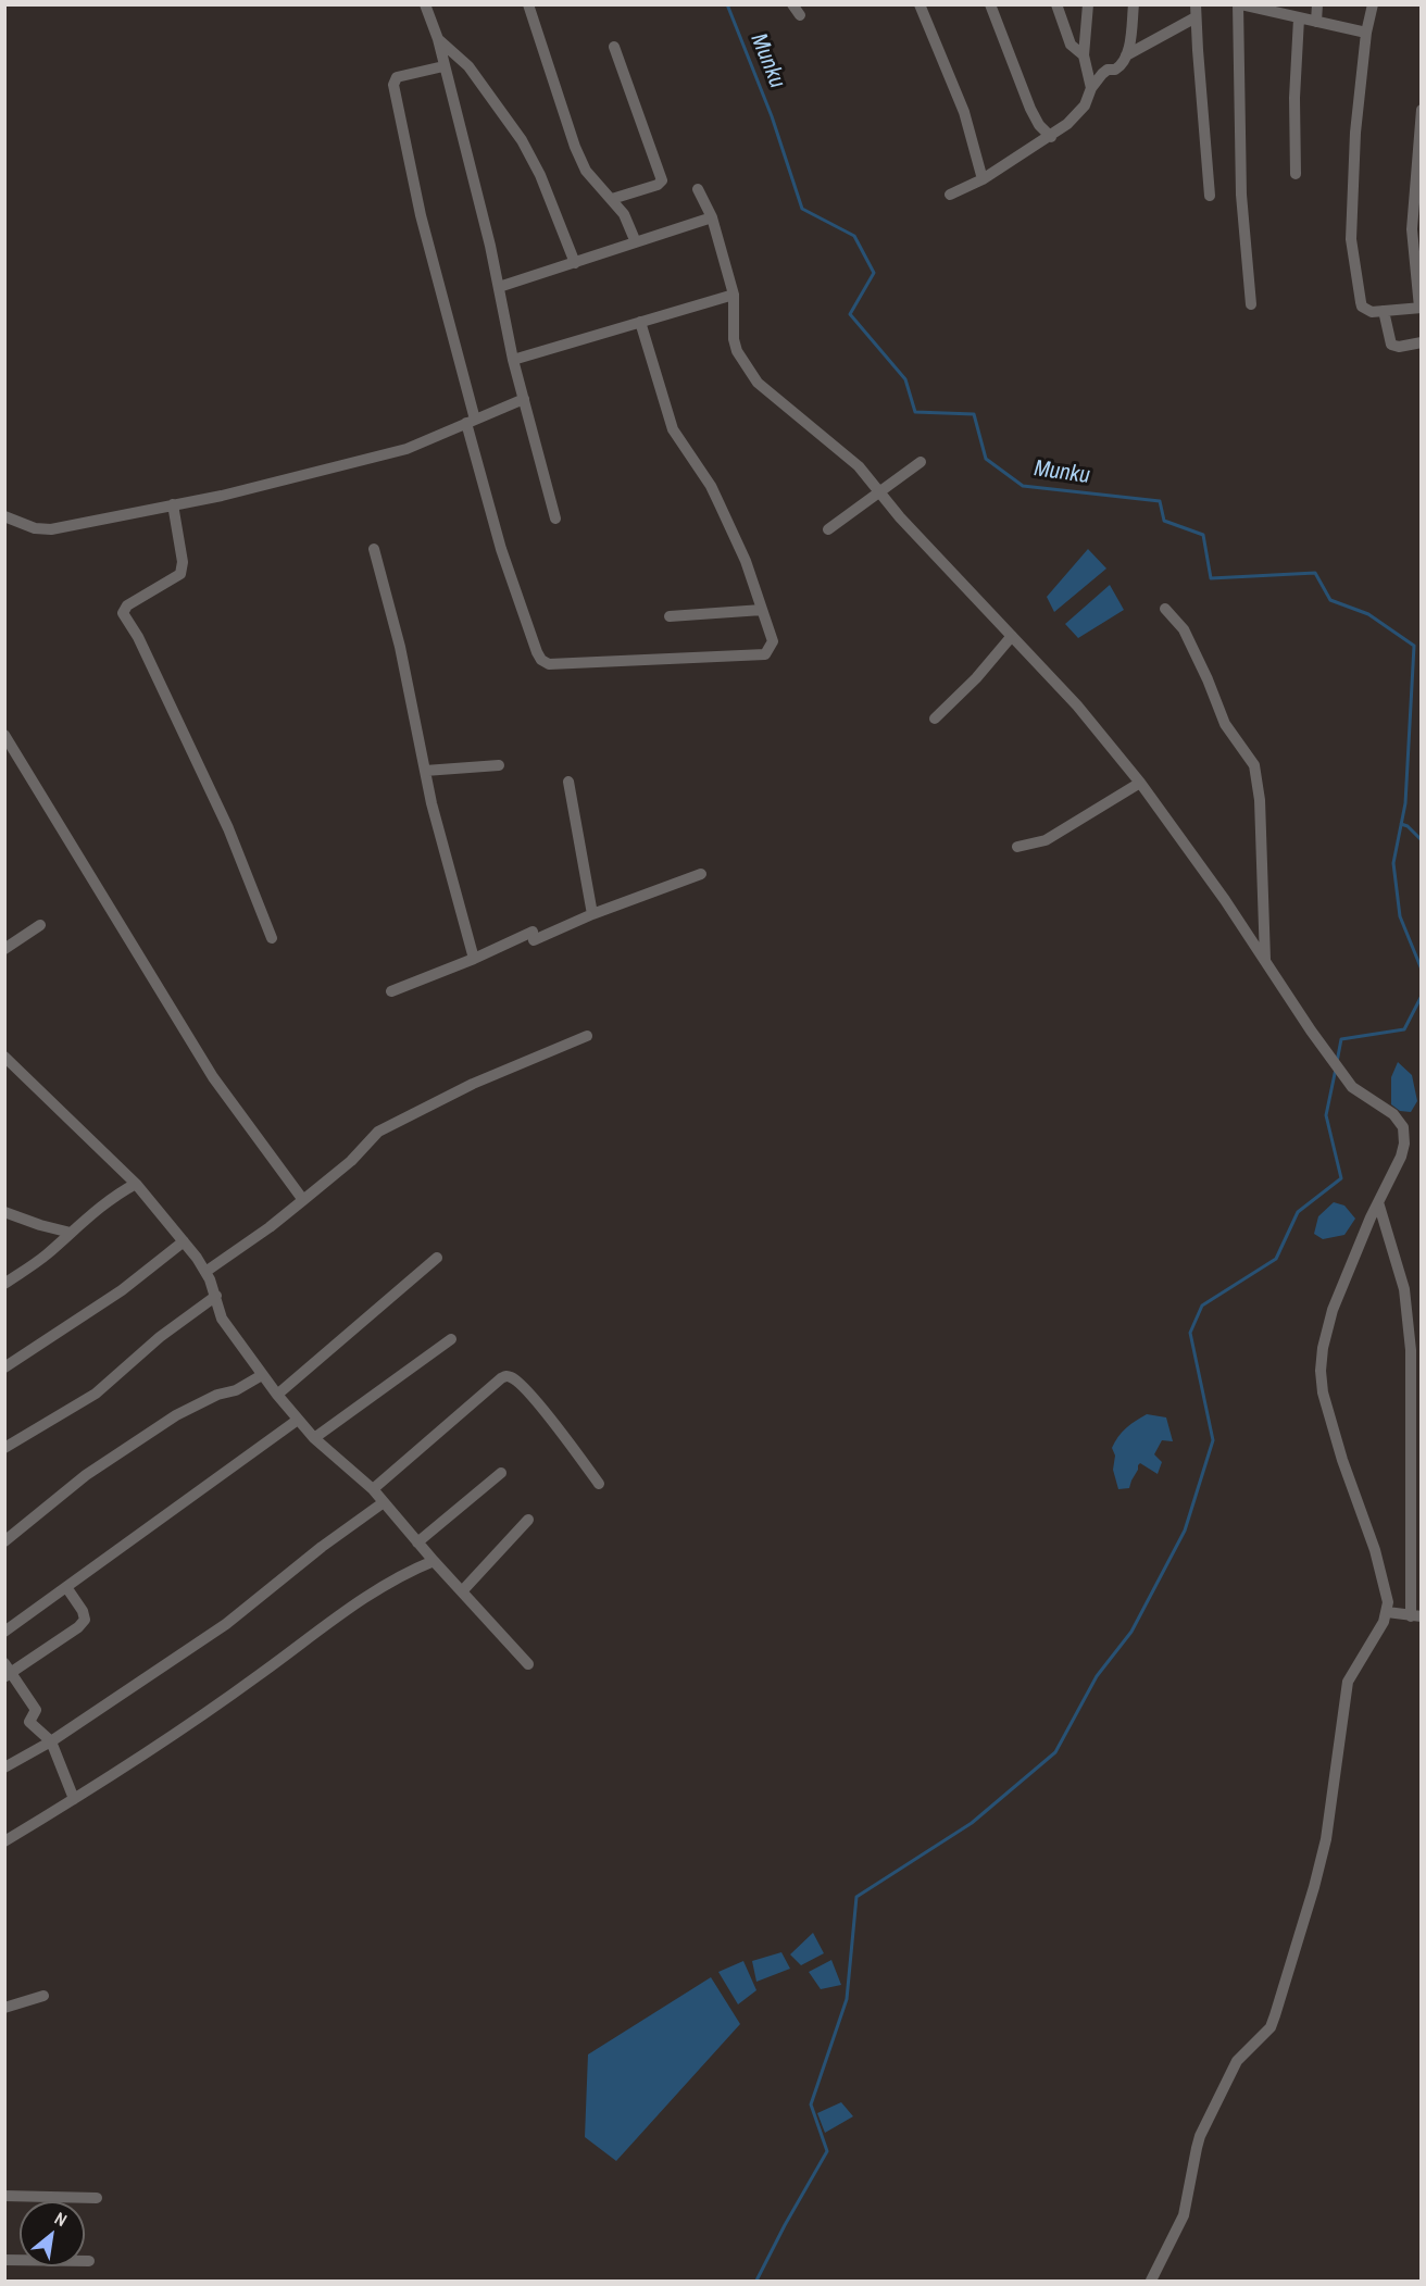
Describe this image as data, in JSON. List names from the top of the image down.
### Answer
{
  "water": ["Munku"],
  "north": "top right"
}
